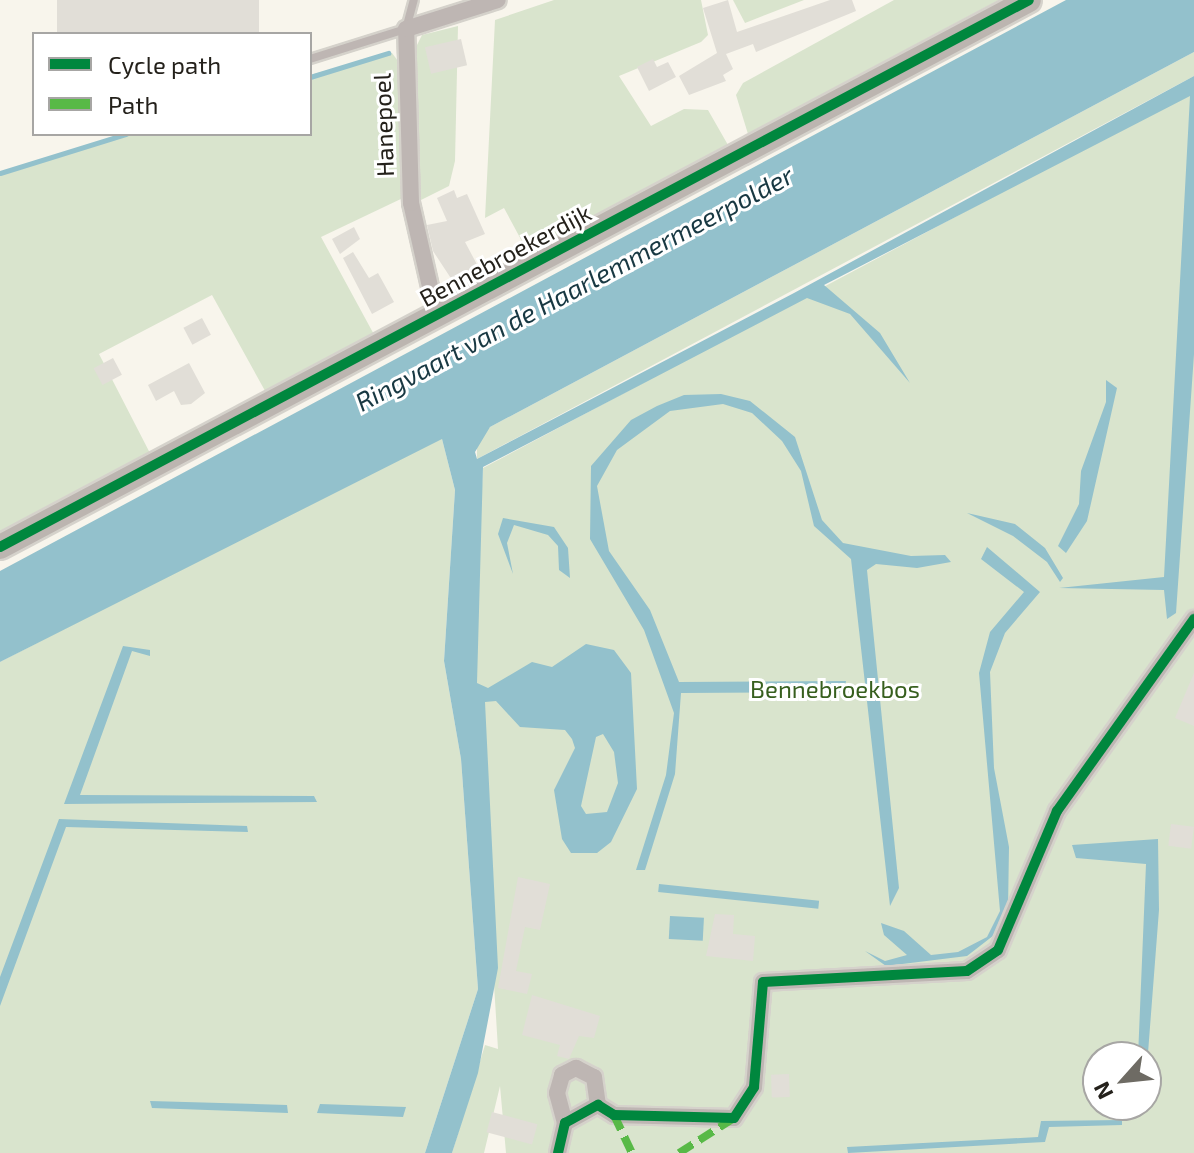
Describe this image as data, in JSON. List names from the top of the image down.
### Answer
{
  "streets": {
    "street": ["Hanepoel", "Bennebroekerdijk"]
  },
  "crossings": [
    ["Hanepoel", "Bennebroekerdijk"]
  ],
  "water": ["Ringvaart van de Haarlemmermeerpolder"],
  "parks": ["Bennebroekbos"],
  "legend": ["Cycle path", "Path"],
  "north": "bottom left"
}
